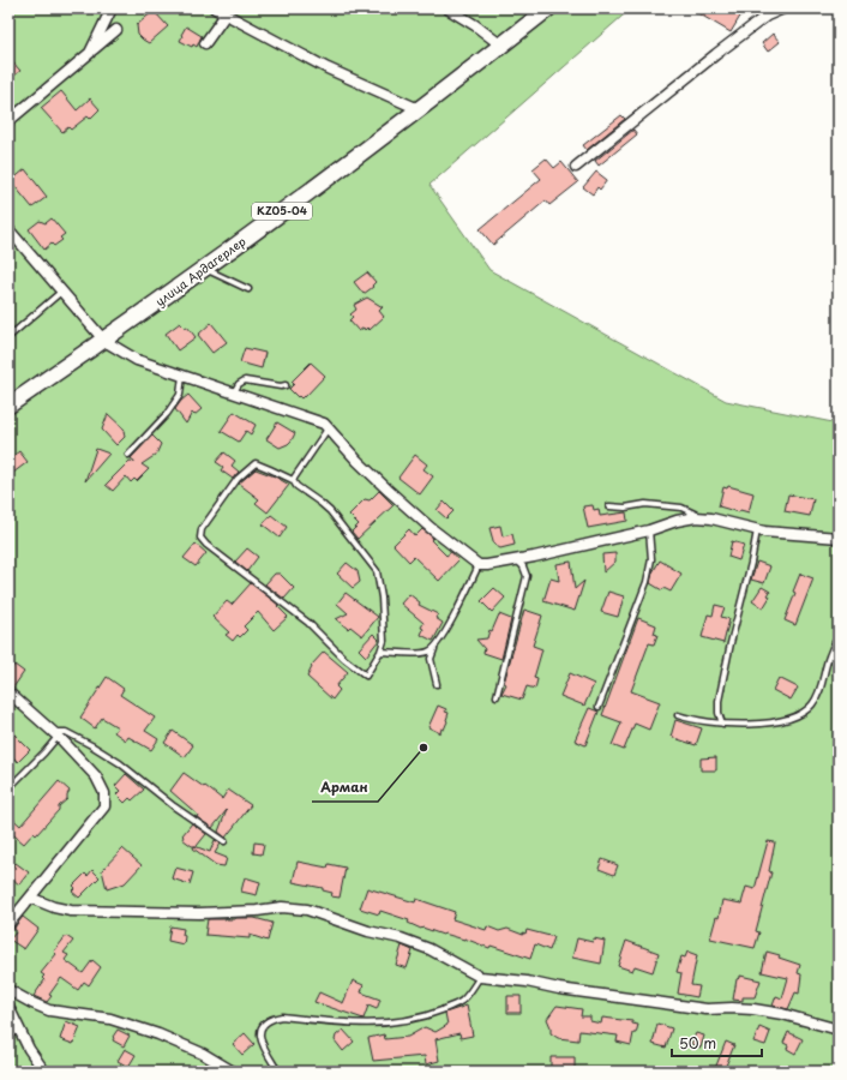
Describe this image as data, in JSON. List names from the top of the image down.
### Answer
{
  "streets": {
    "main road": ["KZ05-04", "улица Ардагерлер"]
  },
  "places": ["Арман"],
  "scale_bar": "50 m"
}
